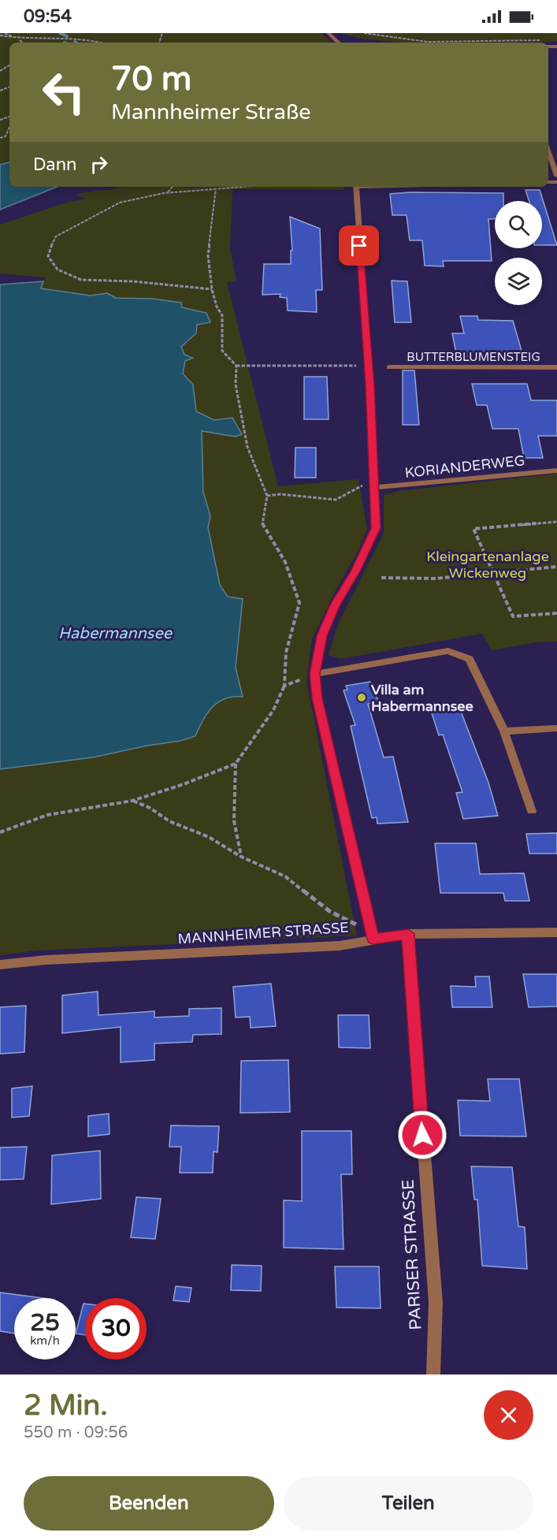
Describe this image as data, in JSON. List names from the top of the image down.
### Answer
{
  "streets": {
    "street": [
      "BUTTERBLUMENSTEIG",
      "KORIANDERWEG",
      "MANNHEIMER STRASSE",
      "PARISER STRASSE"
    ]
  },
  "crossings": [
    ["MANNHEIMER STRASSE", "PARISER STRASSE"]
  ],
  "water": ["Habermannsee"],
  "parks": ["Kleingartenanlage Wickenweg"],
  "places": ["Villa am Habermannsee"],
  "page": {
    "status": "09:54",
    "turn": ["70 m", "Mannheimer Straße"],
    "then": "Dann",
    "speed": "25 km/h",
    "limit": "30",
    "heading": ["2 Min.", "550 m · 09:56"],
    "buttons": ["Beenden", "Teilen"]
  }
}
